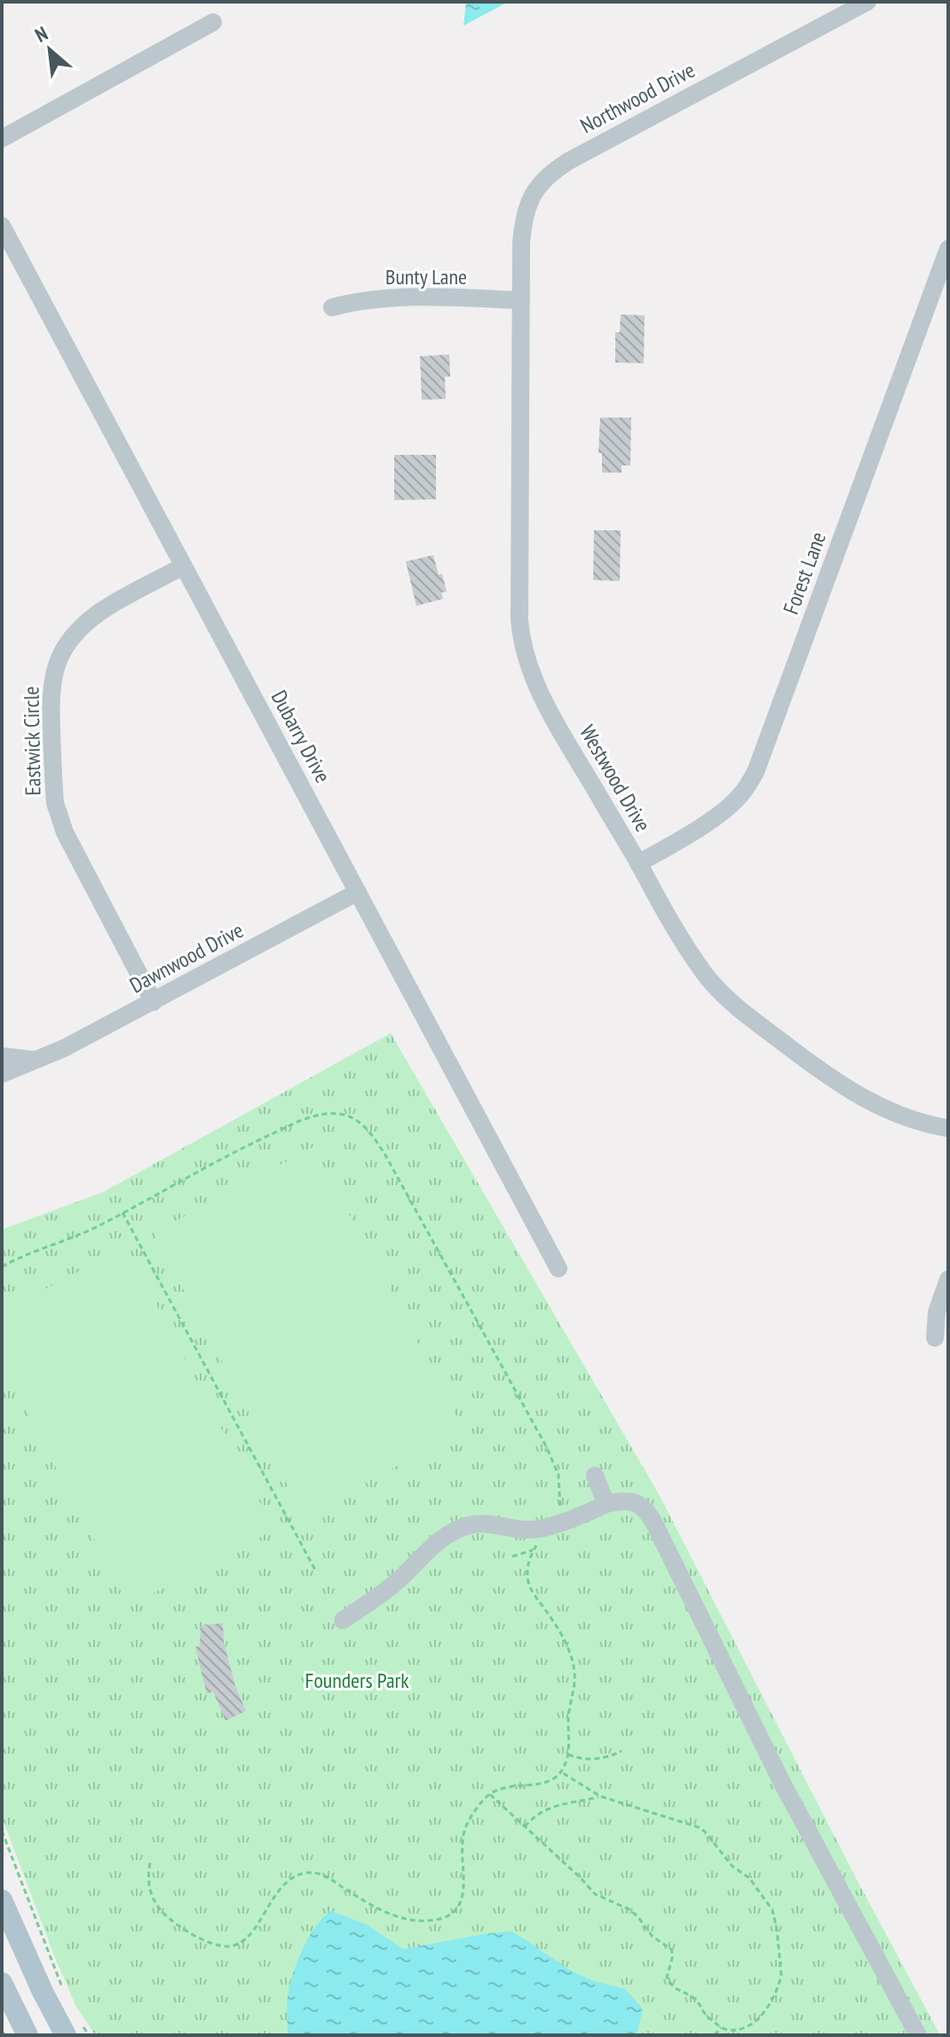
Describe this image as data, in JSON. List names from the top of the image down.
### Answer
{
  "streets": {
    "street": [
      "Northwood Drive",
      "Bunty Lane",
      "Forest Lane",
      "Dubarry Drive",
      "Eastwick Circle",
      "Westwood Drive",
      "Dawnwood Drive"
    ]
  },
  "crossings": [
    ["Northwood Drive", "Bunty Lane"],
    ["Northwood Drive", "Westwood Drive"],
    ["Bunty Lane", "Westwood Drive"],
    ["Forest Lane", "Westwood Drive"],
    ["Dubarry Drive", "Eastwick Circle"],
    ["Dubarry Drive", "Dawnwood Drive"],
    ["Eastwick Circle", "Dawnwood Drive"]
  ],
  "parks": ["Founders Park"],
  "north": "top left"
}
